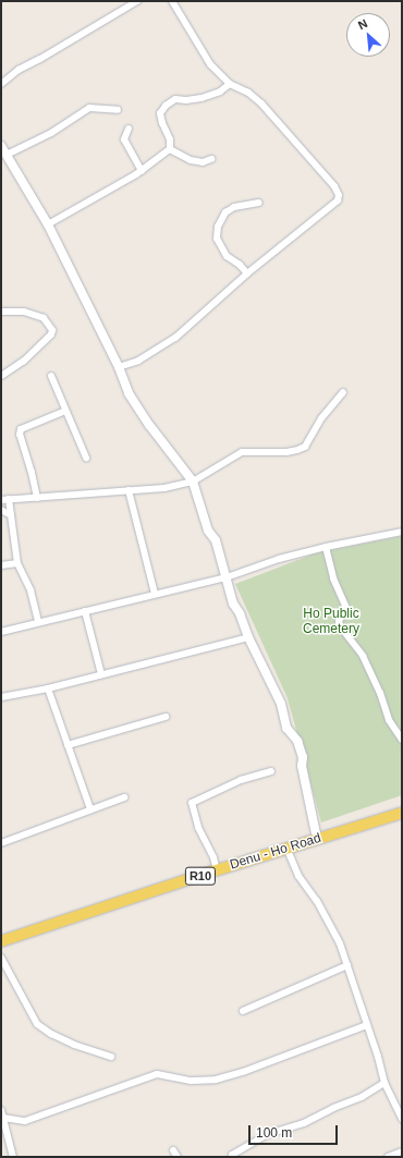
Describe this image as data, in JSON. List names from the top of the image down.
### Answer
{
  "streets": {
    "main road": ["Denu - Ho Road", "R10"]
  },
  "parks": ["Ho Public Cemetery"],
  "scale_bar": "100 m",
  "north": "top left"
}
